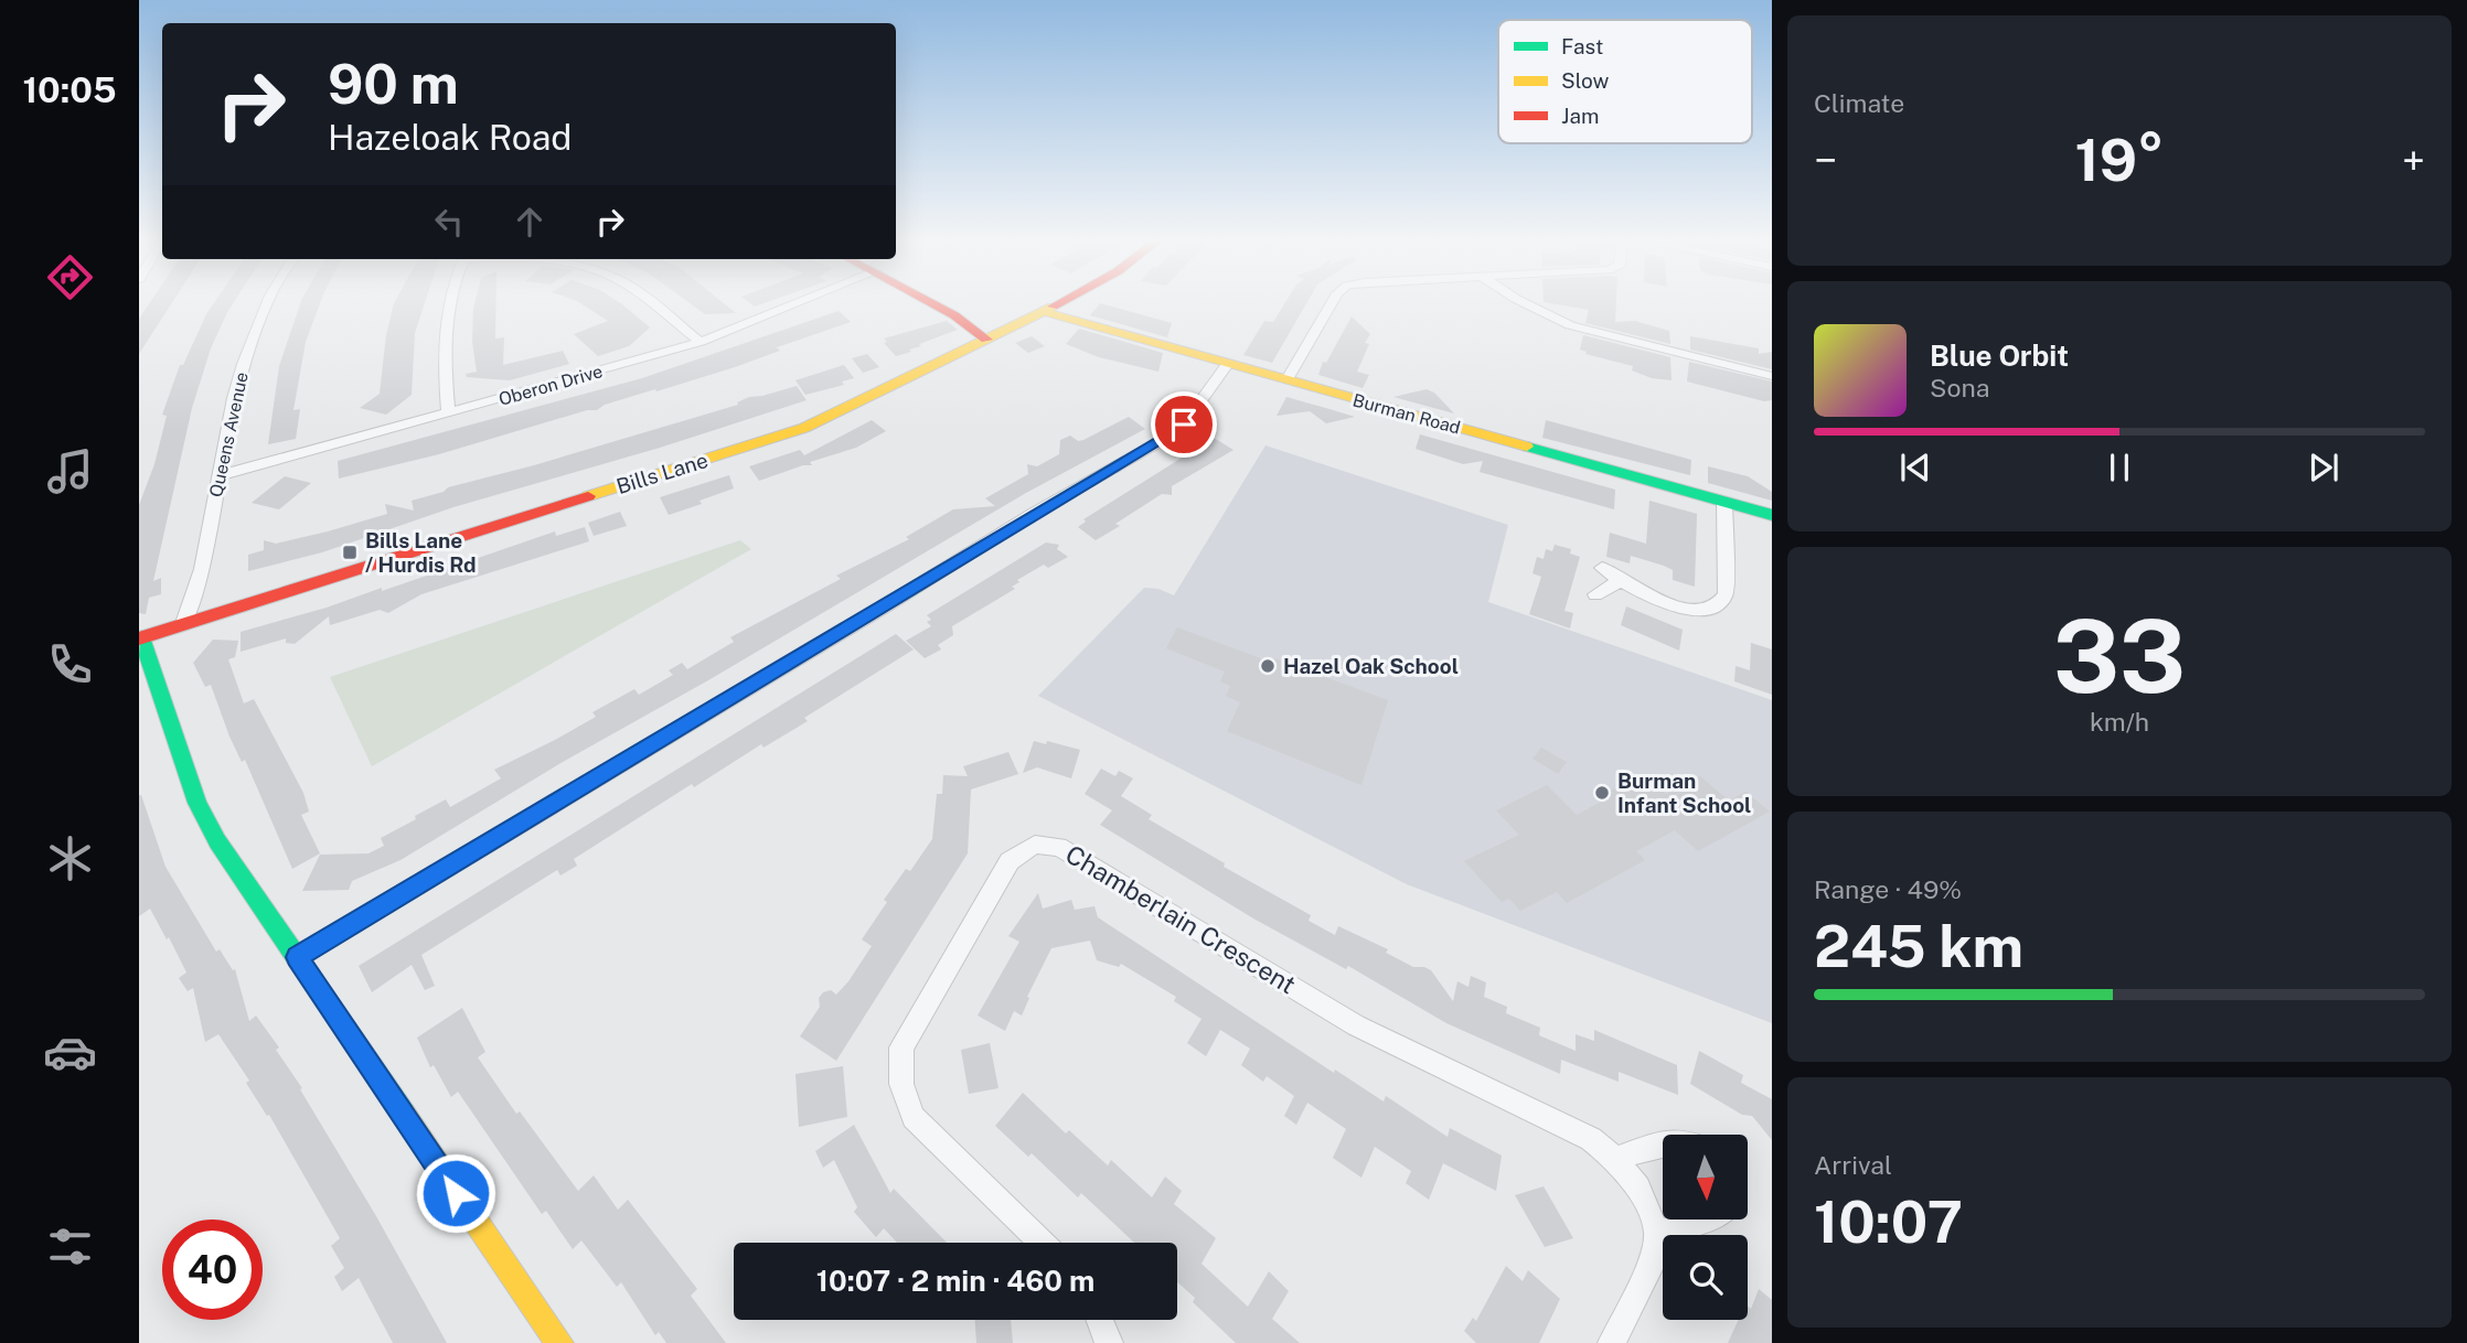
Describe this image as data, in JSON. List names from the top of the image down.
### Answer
{
  "streets": {
    "street": [
      "Oberon Drive",
      "Burman Road",
      "Queens Avenue",
      "Bills Lane",
      "Chamberlain Crescent"
    ]
  },
  "crossings": [
    ["Oberon Drive", "Queens Avenue"],
    ["Burman Road", "Bills Lane"],
    ["Queens Avenue", "Bills Lane"]
  ],
  "places": {
    "transit": ["Bills Lane / Hurdis Rd"],
    "other": ["Hazel Oak School", "Burman Infant School"]
  },
  "legend": ["Fast", "Slow", "Jam"],
  "north": "bottom",
  "page": {
    "tabs": "10:05",
    "tile": [
      "Climate",
      ["33", "km/h"],
      ["Range · 49%", "245 km"],
      ["Arrival", "10:07"]
    ],
    "turn": ["90 m", "Hazeloak Road"],
    "heat": ["−", "19°", "+"],
    "song": ["Blue Orbit", "Sona"],
    "limit": "40",
    "trip": "10:07 · 2 min · 460 m"
  }
}
